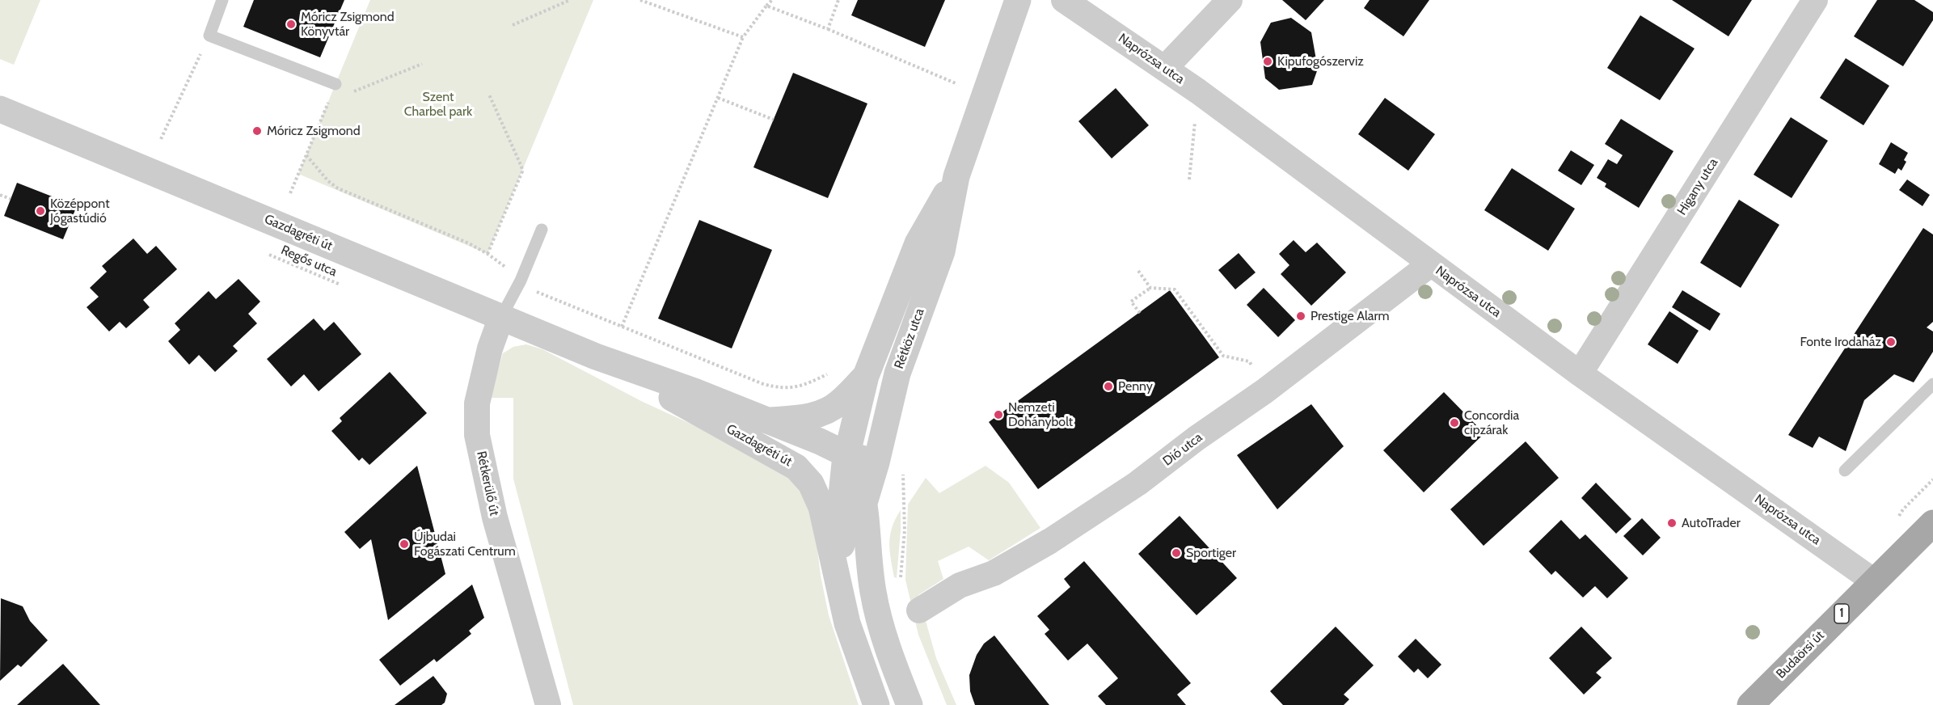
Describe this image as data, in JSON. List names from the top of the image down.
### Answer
{
  "streets": {
    "main road": ["1", "Budaörsi út"],
    "street": [
      "Naprózsa utca",
      "Higany utca",
      "Gazdagréti út",
      "Rétköz utca",
      "Dió utca",
      "Rétkerülő út"
    ],
    "path": ["Regős utca"]
  },
  "crossings": [
    ["Naprózsa utca", "Higany utca"],
    ["Naprózsa utca", "Dió utca"],
    ["Naprózsa utca", "Budaörsi út"],
    ["Gazdagréti út", "Rétköz utca"],
    ["Gazdagréti út", "Rétkerülő út"]
  ],
  "parks": ["Szent Charbel park"],
  "places": [
    "Móricz Zsigmond Könyvtár",
    "Kipufogószerviz",
    "Móricz Zsigmond",
    "Középpont Jógastúdió",
    "Prestige Alarm",
    "Fonte Irodaház",
    "Penny",
    "Nemzeti Dohánybolt",
    "Concordia cipzárak",
    "AutoTrader",
    "Újbudai Fogászati Centrum",
    "Sportiger"
  ]
}
